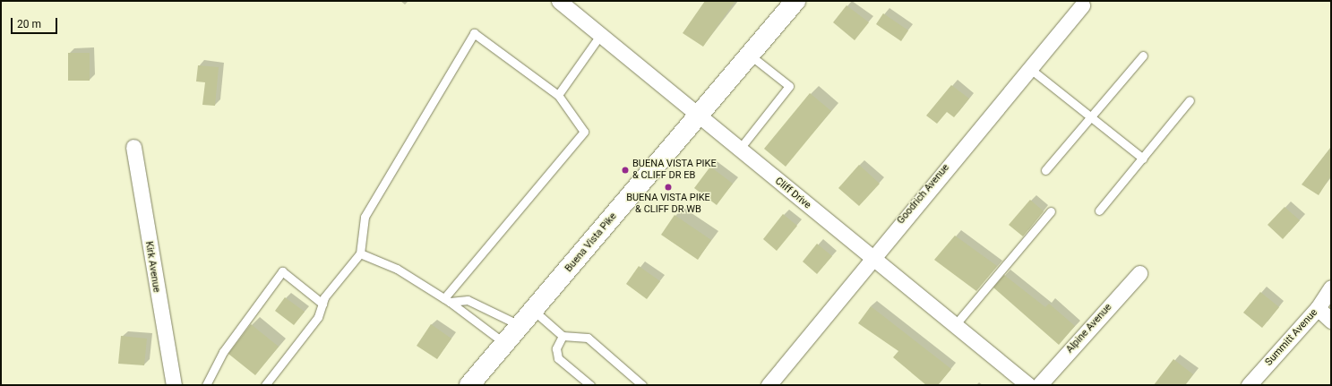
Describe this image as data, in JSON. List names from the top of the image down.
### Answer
{
  "streets": {
    "main road": ["Buena Vista Pike"],
    "street": [
      "Cliff Drive",
      "Goodrich Avenue",
      "Kirk Avenue",
      "Alpine Avenue",
      "Summitt Avenue"
    ]
  },
  "crossings": [
    ["Cliff Drive", "Goodrich Avenue"],
    ["Cliff Drive", "Buena Vista Pike"]
  ],
  "places": ["BUENA VISTA PIKE & CLIFF DR EB", "BUENA VISTA PIKE & CLIFF DR WB"],
  "scale_bar": "20 m"
}
